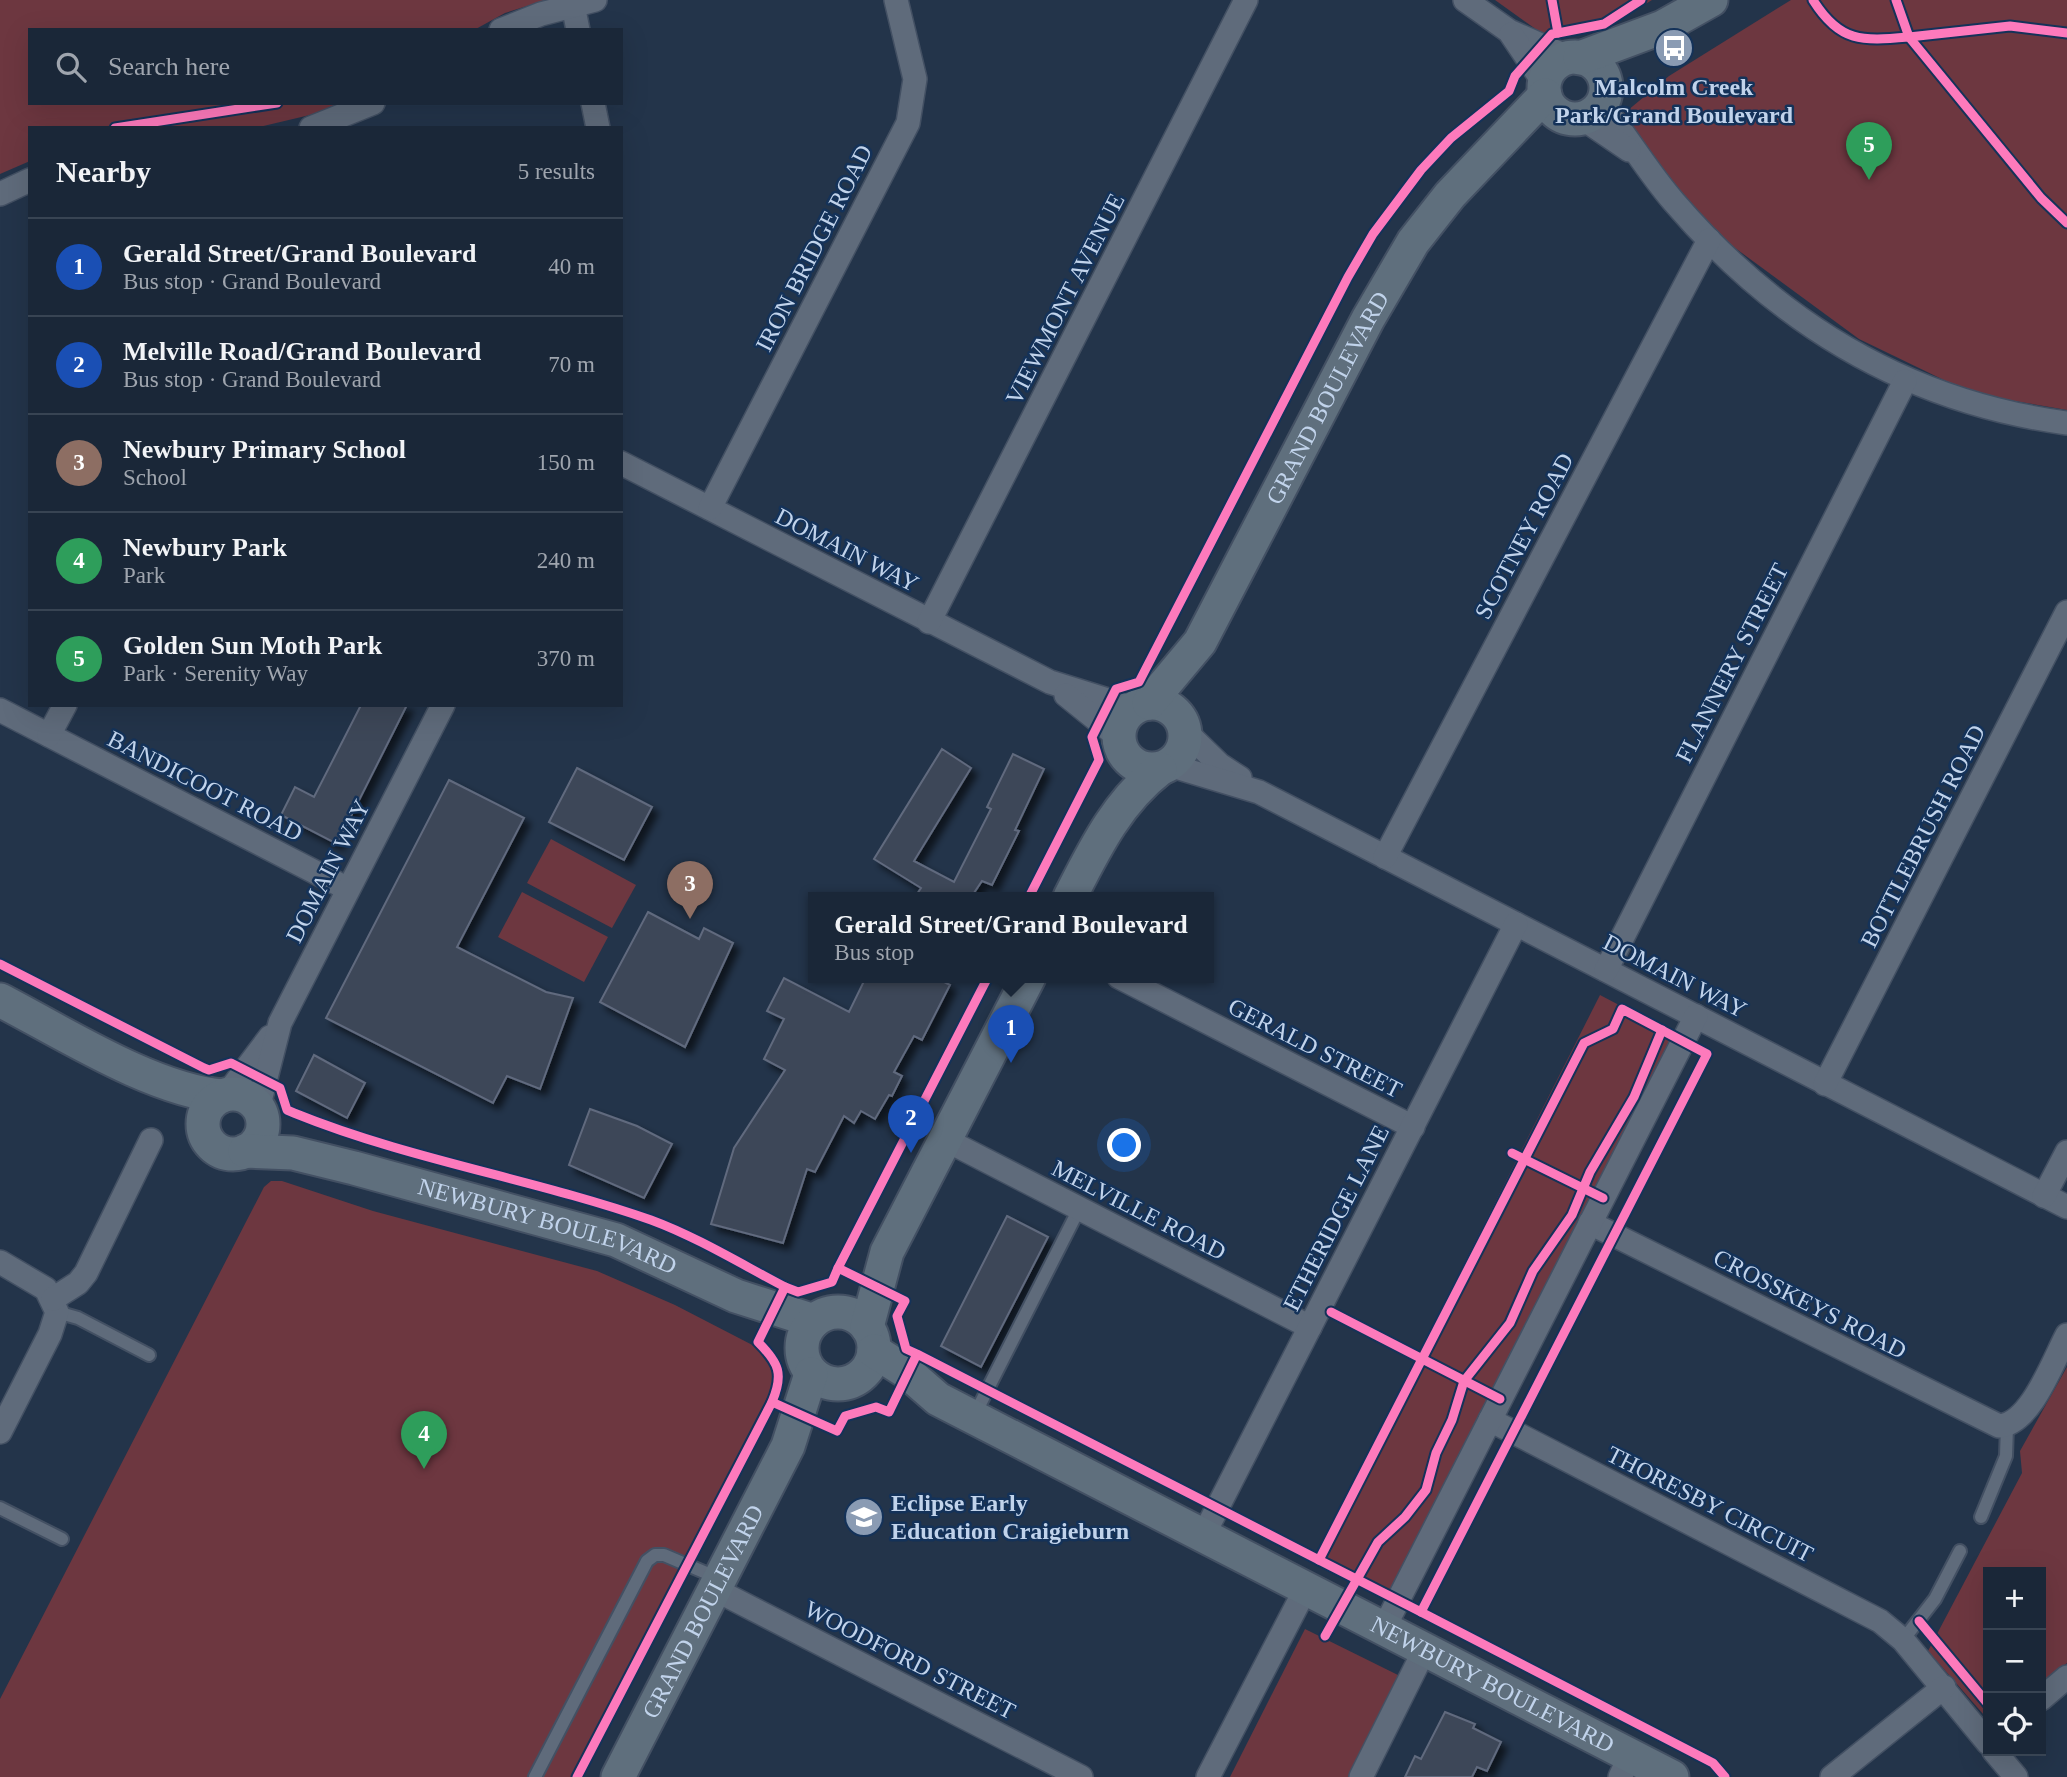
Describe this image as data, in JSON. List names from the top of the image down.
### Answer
{
  "streets": {
    "street": [
      "IRON BRIDGE ROAD",
      "VIEWMONT AVENUE",
      "GRAND BOULEVARD",
      "SCOTNEY ROAD",
      "DOMAIN WAY",
      "FLANNERY STREET",
      "BANDICOOT ROAD",
      "BOTTLEBRUSH ROAD",
      "GERALD STREET",
      "MELVILLE ROAD",
      "ETHERIDGE LANE",
      "NEWBURY BOULEVARD",
      "CROSSKEYS ROAD",
      "THORESBY CIRCUIT",
      "WOODFORD STREET"
    ]
  },
  "crossings": [
    ["IRON BRIDGE ROAD", "DOMAIN WAY"],
    ["VIEWMONT AVENUE", "DOMAIN WAY"],
    ["GRAND BOULEVARD", "DOMAIN WAY"],
    ["GRAND BOULEVARD", "NEWBURY BOULEVARD"],
    ["GRAND BOULEVARD", "WOODFORD STREET"],
    ["SCOTNEY ROAD", "DOMAIN WAY"],
    ["DOMAIN WAY", "FLANNERY STREET"],
    ["DOMAIN WAY", "BANDICOOT ROAD"],
    ["DOMAIN WAY", "BOTTLEBRUSH ROAD"],
    ["DOMAIN WAY", "ETHERIDGE LANE"],
    ["DOMAIN WAY", "NEWBURY BOULEVARD"],
    ["GERALD STREET", "ETHERIDGE LANE"],
    ["MELVILLE ROAD", "ETHERIDGE LANE"],
    ["ETHERIDGE LANE", "NEWBURY BOULEVARD"]
  ],
  "places": {
    "bus stop": ["Malcolm Creek Park/Grand Boulevard"],
    "school or university": ["Eclipse Early Education Craigieburn"]
  },
  "page": {
    "search": "Search here",
    "pins": [
      "5",
      "3",
      "1",
      "2",
      "4"
    ],
    "heading": ["Nearby", "5 results"],
    "list": [
      {
        "mark": "1",
        "name": "Gerald Street/Grand Boulevard",
        "note": "Bus stop · Grand Boulevard",
        "value": "40 m"
      },
      {
        "mark": "2",
        "name": "Melville Road/Grand Boulevard",
        "note": "Bus stop · Grand Boulevard",
        "value": "70 m"
      },
      {
        "mark": "3",
        "name": "Newbury Primary School",
        "note": "School",
        "value": "150 m"
      },
      {
        "mark": "4",
        "name": "Newbury Park",
        "note": "Park",
        "value": "240 m"
      },
      {
        "mark": "5",
        "name": "Golden Sun Moth Park",
        "note": "Park · Serenity Way",
        "value": "370 m"
      }
    ],
    "popup": ["Gerald Street/Grand Boulevard", "Bus stop"],
    "map_buttons": ["+", "−"]
  }
}
